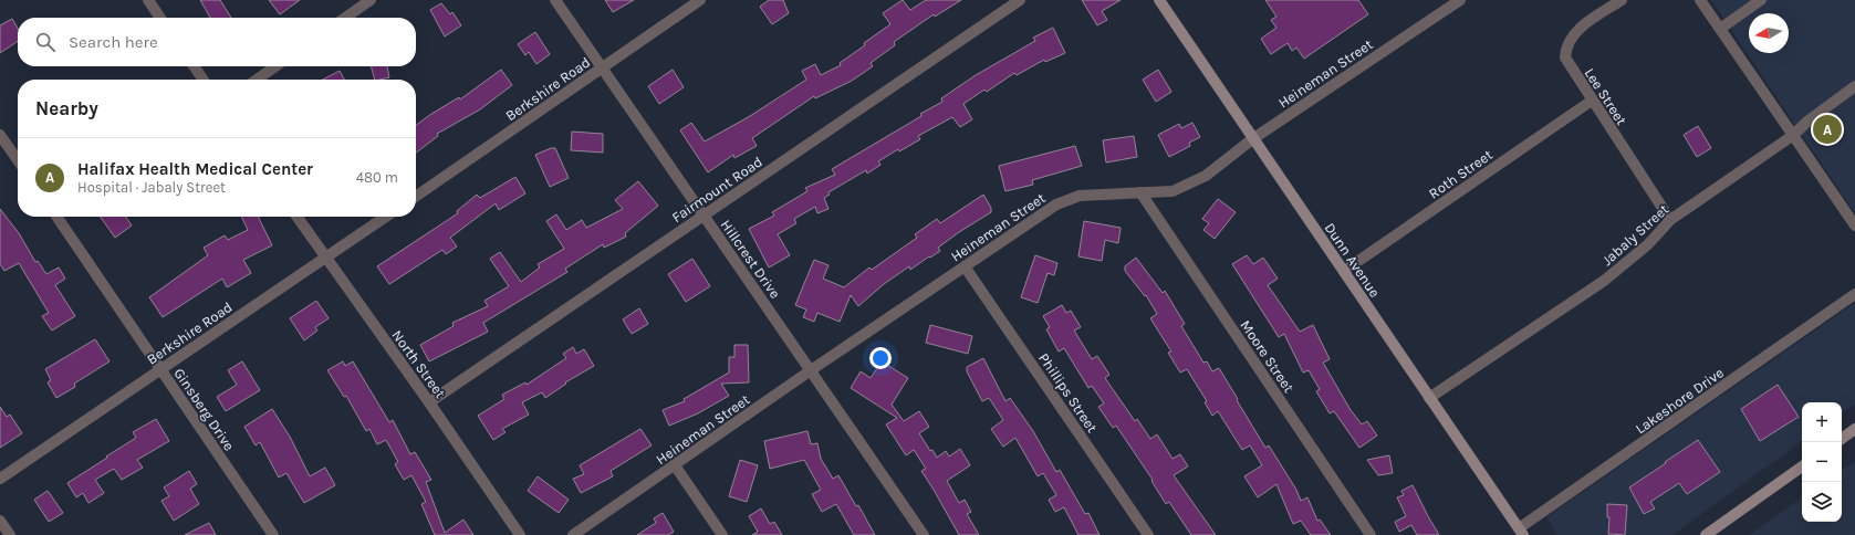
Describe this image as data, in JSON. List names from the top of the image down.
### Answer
{
  "streets": {
    "main road": ["Dunn Avenue"],
    "street": [
      "Heineman Street",
      "Berkshire Road",
      "Lee Street",
      "Roth Street",
      "Fairmount Road",
      "Jabaly Street",
      "Hillcrest Drive",
      "Moore Street",
      "North Street",
      "Phillips Street",
      "Lakeshore Drive",
      "Ginsberg Drive"
    ]
  },
  "crossings": [
    ["Heineman Street", "Hillcrest Drive"],
    ["Heineman Street", "Dunn Avenue"],
    ["Heineman Street", "Moore Street"],
    ["Heineman Street", "Phillips Street"],
    ["Berkshire Road", "Hillcrest Drive"],
    ["Berkshire Road", "North Street"],
    ["Berkshire Road", "Ginsberg Drive"],
    ["Lee Street", "Roth Street"],
    ["Lee Street", "Jabaly Street"],
    ["Roth Street", "Dunn Avenue"],
    ["Fairmount Road", "Hillcrest Drive"],
    ["Fairmount Road", "North Street"],
    ["Jabaly Street", "Dunn Avenue"],
    ["Dunn Avenue", "Lakeshore Drive"]
  ],
  "north": "left",
  "page": {
    "search": "Search here",
    "heading": "Nearby",
    "pins": "A",
    "list": [
      {
        "mark": "A",
        "name": "Halifax Health Medical Center",
        "note": "Hospital · Jabaly Street",
        "value": "480 m"
      }
    ],
    "map_buttons": ["+", "−"]
  }
}
